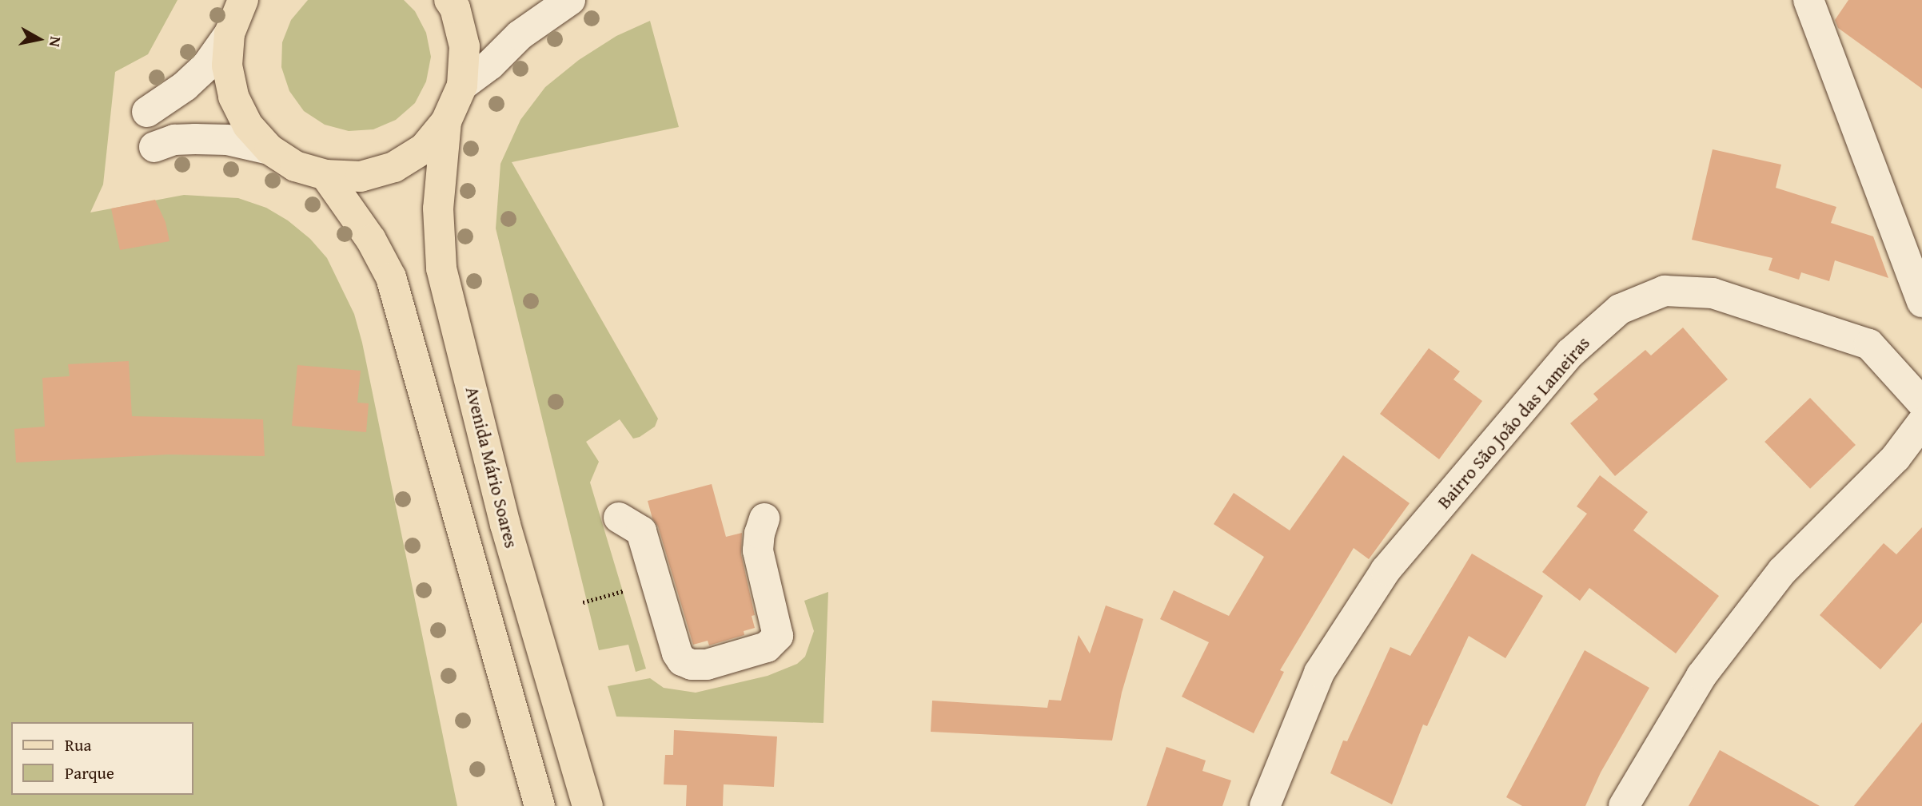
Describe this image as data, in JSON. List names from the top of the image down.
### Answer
{
  "streets": {
    "main road": ["Avenida Mário Soares"],
    "street": ["Bairro São João das Lameiras"]
  },
  "legend": ["Rua", "Parque"],
  "north": "right"
}
